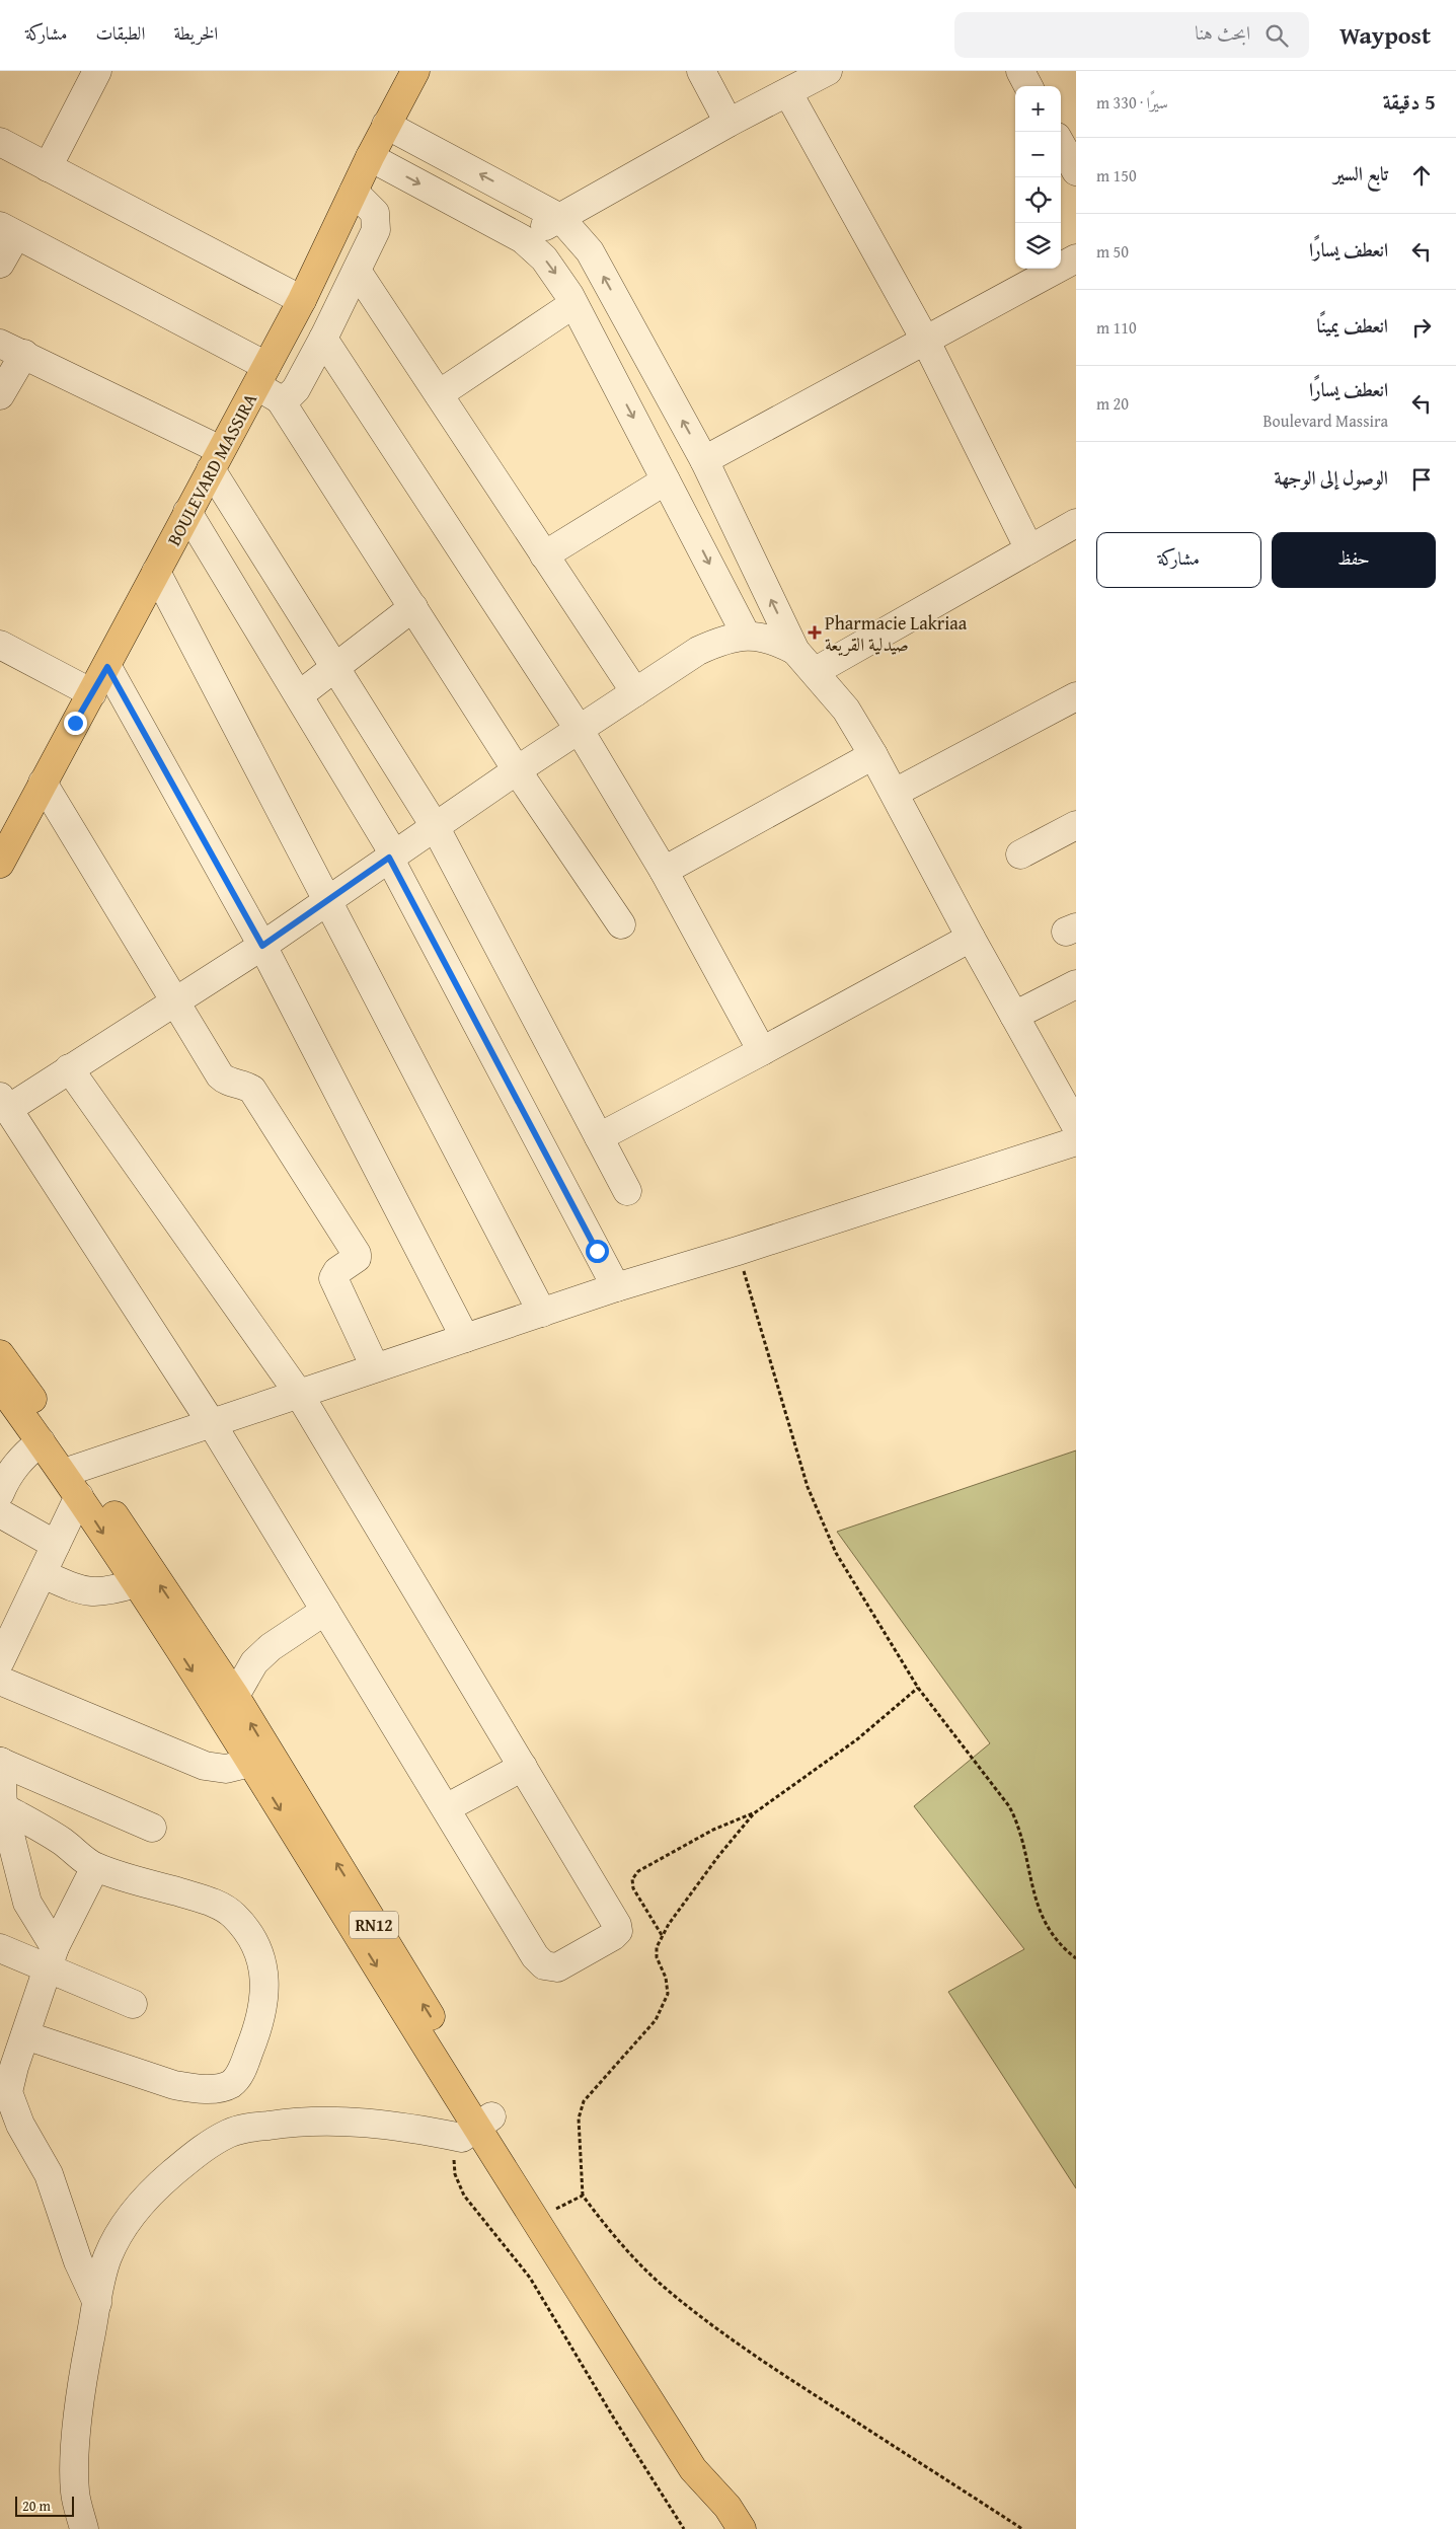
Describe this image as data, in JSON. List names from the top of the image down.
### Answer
{
  "streets": {
    "main road": ["BOULEVARD MASSIRA", "RN12"]
  },
  "places": {
    "health": ["Pharmacie Lakriaa صيدلية القريعة"]
  },
  "scale_bar": "20 m",
  "page": {
    "header": "Waypost",
    "search": "ابحث هنا",
    "nav": ["الخريطة", "الطبقات", "مشاركة"],
    "heading": ["5 دقيقة", "سيرًا · 330 m"],
    "map_buttons": ["+", "−"],
    "list": [
      ["تابع السير", "150 m"],
      ["انعطف يسارًا", "50 m"],
      ["انعطف يمينًا", "110 m"],
      ["انعطف يسارًا", "Boulevard Massira", "20 m"],
      "الوصول إلى الوجهة"
    ],
    "buttons": ["حفظ", "مشاركة"],
    "scale": "20 m"
  }
}
